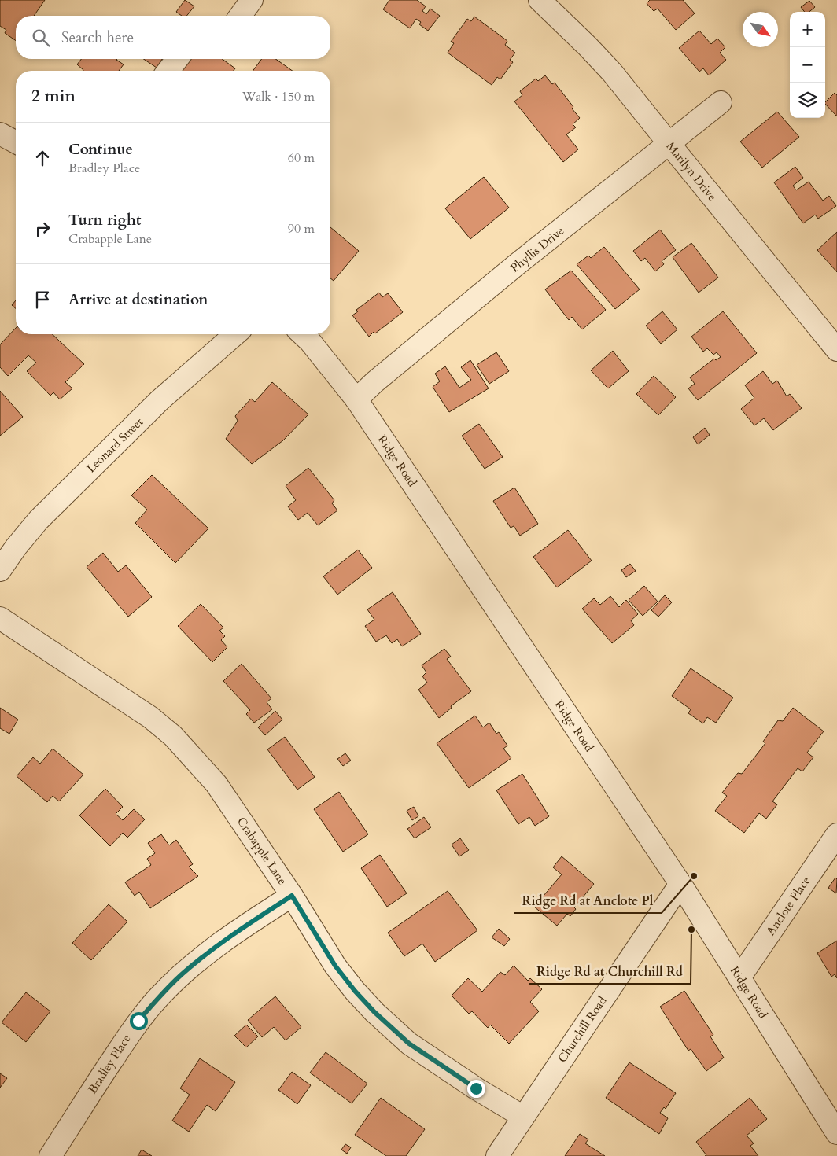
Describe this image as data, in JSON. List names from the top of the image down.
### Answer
{
  "streets": {
    "street": [
      "Marilyn Drive",
      "Phyllis Drive",
      "Leonard Street",
      "Ridge Road",
      "Crabapple Lane",
      "Anclote Place",
      "Churchill Road",
      "Bradley Place"
    ]
  },
  "crossings": [
    ["Marilyn Drive", "Phyllis Drive"],
    ["Phyllis Drive", "Ridge Road"],
    ["Ridge Road", "Anclote Place"],
    ["Ridge Road", "Churchill Road"],
    ["Crabapple Lane", "Churchill Road"],
    ["Crabapple Lane", "Bradley Place"]
  ],
  "places": ["Ridge Rd at Anclote Pl", "Ridge Rd at Churchill Rd"],
  "north": "bottom right",
  "page": {
    "map_buttons": ["+", "−"],
    "search": "Search here",
    "heading": ["2 min", "Walk · 150 m"],
    "list": [
      ["Continue", "Bradley Place", "60 m"],
      ["Turn right", "Crabapple Lane", "90 m"],
      "Arrive at destination"
    ]
  }
}
